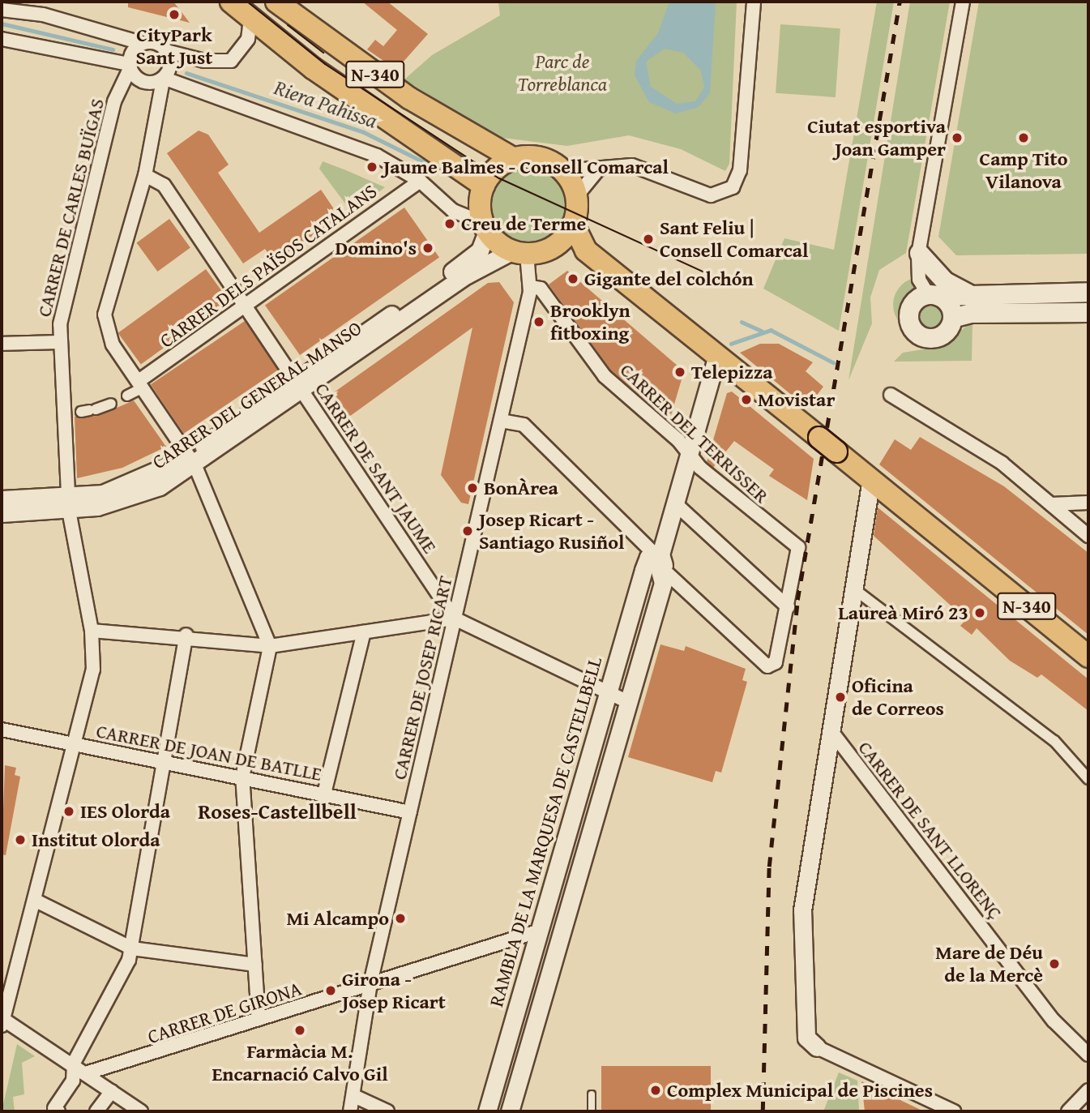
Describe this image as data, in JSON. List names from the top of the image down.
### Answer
{
  "streets": {
    "main road": ["N-340"],
    "street": [
      "CARRER DE CARLES BUÏGAS",
      "CARRER DELS PAÏSOS CATALANS",
      "CARRER DEL GENERAL MANSO",
      "CARRER DEL TERRISSER",
      "CARRER DE SANT JAUME",
      "CARRER DE JOSEP RICART",
      "CARRER DE JOAN DE BATLLE",
      "CARRER DE SANT LLORENÇ",
      "RAMBLA DE LA MARQUESA DE CASTELLBELL",
      "CARRER DE GIRONA"
    ]
  },
  "crossings": [
    ["N-340", "CARRER DEL GENERAL MANSO"],
    ["N-340", "CARRER DE JOSEP RICART"],
    ["N-340", "RAMBLA DE LA MARQUESA DE CASTELLBELL"],
    ["CARRER DE CARLES BUÏGAS", "CARRER DEL GENERAL MANSO"],
    ["CARRER DE CARLES BUÏGAS", "CARRER DE JOAN DE BATLLE"],
    ["CARRER DELS PAÏSOS CATALANS", "CARRER DE SANT JAUME"],
    ["CARRER DEL GENERAL MANSO", "CARRER DE SANT JAUME"],
    ["CARRER DEL GENERAL MANSO", "CARRER DE JOSEP RICART"],
    ["CARRER DEL TERRISSER", "CARRER DE JOSEP RICART"],
    ["CARRER DEL TERRISSER", "RAMBLA DE LA MARQUESA DE CASTELLBELL"],
    ["CARRER DE SANT JAUME", "CARRER DE JOSEP RICART"],
    ["CARRER DE JOSEP RICART", "CARRER DE JOAN DE BATLLE"],
    ["CARRER DE JOSEP RICART", "CARRER DE GIRONA"],
    ["RAMBLA DE LA MARQUESA DE CASTELLBELL", "CARRER DE GIRONA"]
  ],
  "districts": ["Roses-Castellbell"],
  "water": ["Riera Pahissa"],
  "parks": ["Parc de Torreblanca"],
  "places": [
    "CityPark Sant Just",
    "Ciutat esportiva Joan Gamper",
    "Camp Tito Vilanova",
    "Jaume Balmes - Consell Comarcal",
    "Creu de Terme",
    "Sant Feliu | Consell Comarcal",
    "Domino's",
    "Gigante del colchón",
    "Brooklyn fitboxing",
    "Telepizza",
    "Movistar",
    "BonÀrea",
    "Josep Ricart - Santiago Rusiñol",
    "Laureà Miró 23",
    "Oficina de Correos",
    "IES Olorda",
    "Institut Olorda",
    "Mi Alcampo",
    "Mare de Déu de la Mercè",
    "Girona - Josep Ricart",
    "Farmàcia M. Encarnació Calvo Gil",
    "Complex Municipal de Piscines"
  ]
}
